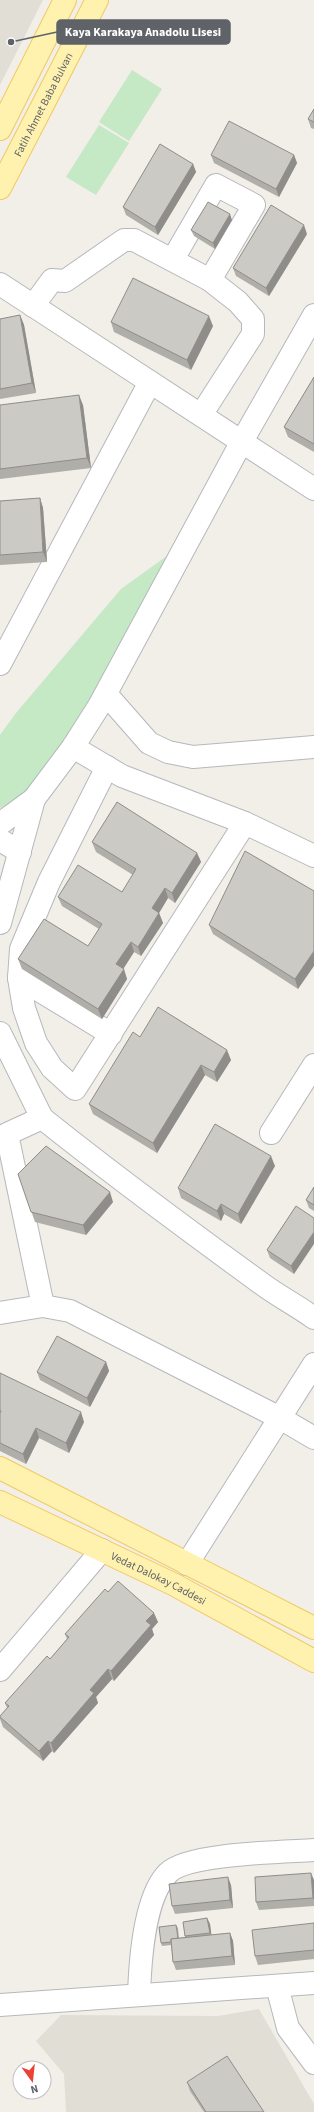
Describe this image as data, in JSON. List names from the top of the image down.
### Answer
{
  "streets": {
    "main road": ["Fatih Ahmet Baba Bulvarı", "Vedat Dalokay Caddesi"]
  },
  "places": ["Kaya Karakaya Anadolu Lisesi"],
  "north": "bottom"
}
